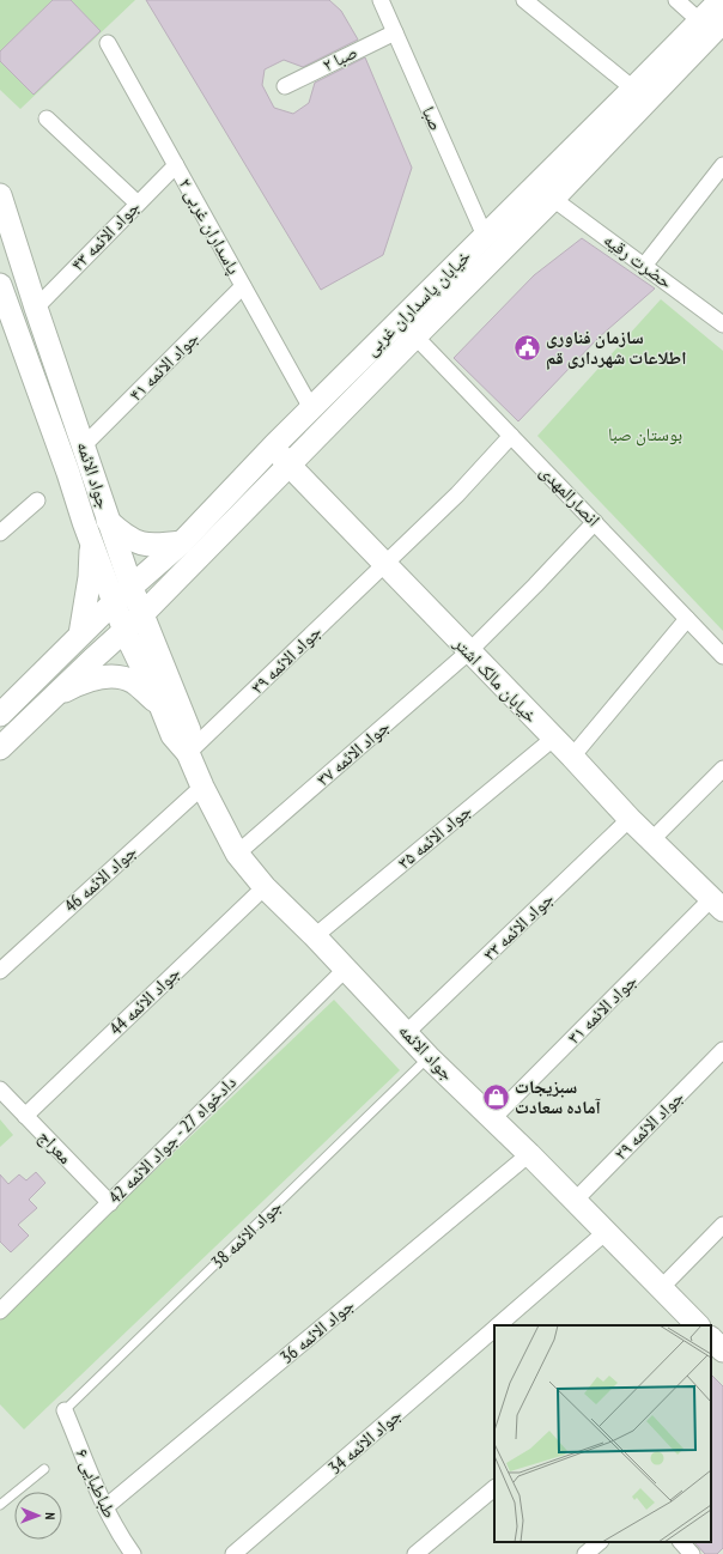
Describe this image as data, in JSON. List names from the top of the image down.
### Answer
{
  "streets": {
    "street": [
      "صبا ۲",
      "صبا",
      "پاسداران غربی ۲",
      "جواد الائمه ۴۳",
      "حضرت رقیه",
      "خیابان پاسداران غربی",
      "جواد الائمه ۴۱",
      "جواد الائمه",
      "انصارالمهدی",
      "جواد الائمه ۳۹",
      "خیابان مالک اشتر",
      "جواد الائمه ۳۷",
      "جواد الائمه ۳۵",
      "جواد الائمه 46",
      "جواد الائمه ۳۳",
      "جواد الائمه 44",
      "جواد الائمه ۳۱",
      "جواد الائمه ۲۹",
      "دادخواه 27 - جواد الائمه 42",
      "معراج",
      "جواد الائمه 36",
      "جواد الائمه 34",
      "طباطبایی ۶"
    ],
    "lane": ["جواد الائمه 38"]
  },
  "crossings": [
    ["صبا ۲", "صبا"],
    ["صبا", "خیابان پاسداران غربی"],
    ["پاسداران غربی ۲", "جواد الائمه ۴۳"],
    ["پاسداران غربی ۲", "خیابان پاسداران غربی"],
    ["پاسداران غربی ۲", "جواد الائمه ۴۱"],
    ["جواد الائمه ۴۳", "جواد الائمه"],
    ["حضرت رقیه", "خیابان پاسداران غربی"],
    ["خیابان پاسداران غربی", "جواد الائمه"],
    ["خیابان پاسداران غربی", "انصارالمهدی"],
    ["خیابان پاسداران غربی", "خیابان مالک اشتر"],
    ["جواد الائمه ۴۱", "جواد الائمه"],
    ["جواد الائمه", "جواد الائمه ۳۹"],
    ["جواد الائمه", "جواد الائمه ۳۷"],
    ["جواد الائمه", "جواد الائمه ۳۵"],
    ["جواد الائمه", "جواد الائمه 46"],
    ["جواد الائمه", "جواد الائمه ۳۳"],
    ["جواد الائمه", "جواد الائمه 44"],
    ["جواد الائمه", "جواد الائمه ۳۱"],
    ["جواد الائمه", "جواد الائمه ۲۹"],
    ["جواد الائمه", "دادخواه 27 - جواد الائمه 42"],
    ["جواد الائمه", "جواد الائمه 38"],
    ["جواد الائمه", "جواد الائمه 36"],
    ["جواد الائمه", "جواد الائمه 34"],
    ["انصارالمهدی", "جواد الائمه ۳۹"],
    ["انصارالمهدی", "جواد الائمه ۳۷"],
    ["جواد الائمه ۳۹", "خیابان مالک اشتر"],
    ["خیابان مالک اشتر", "جواد الائمه ۳۷"],
    ["خیابان مالک اشتر", "جواد الائمه ۳۵"],
    ["خیابان مالک اشتر", "جواد الائمه ۳۳"],
    ["خیابان مالک اشتر", "جواد الائمه ۳۱"],
    ["جواد الائمه 44", "معراج"],
    ["دادخواه 27 - جواد الائمه 42", "معراج"],
    ["جواد الائمه 38", "طباطبایی ۶"],
    ["جواد الائمه 36", "طباطبایی ۶"]
  ],
  "parks": ["بوستان صبا"],
  "places": {
    "public building": ["سازمان فناوری اطلاعات شهرداری قم"],
    "shop": ["سبزیجات آماده سعادت"]
  },
  "north": "right"
}
